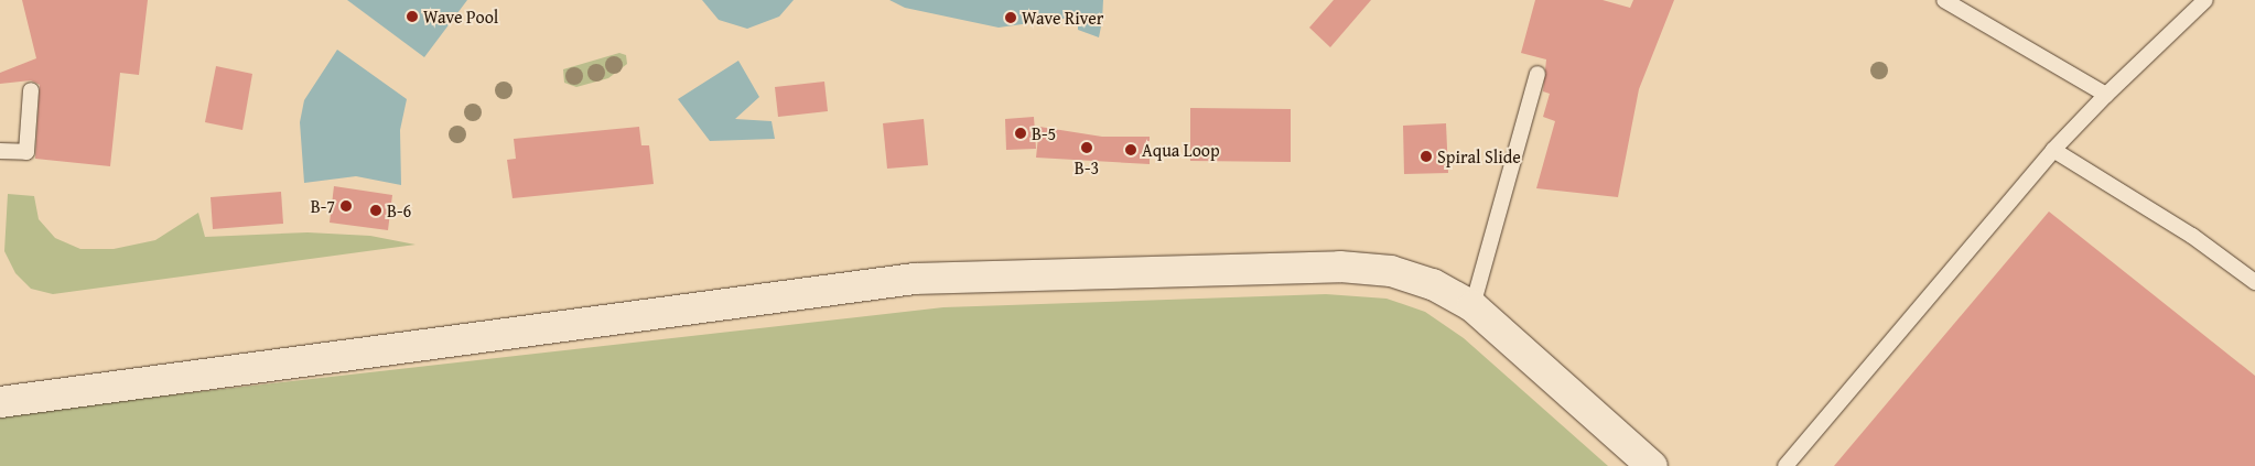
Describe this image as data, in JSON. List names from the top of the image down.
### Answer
{
  "places": [
    "Wave Pool",
    "Wave River",
    "B-5",
    "B-3",
    "Aqua Loop",
    "Spiral Slide",
    "B-7",
    "B-6"
  ]
}
